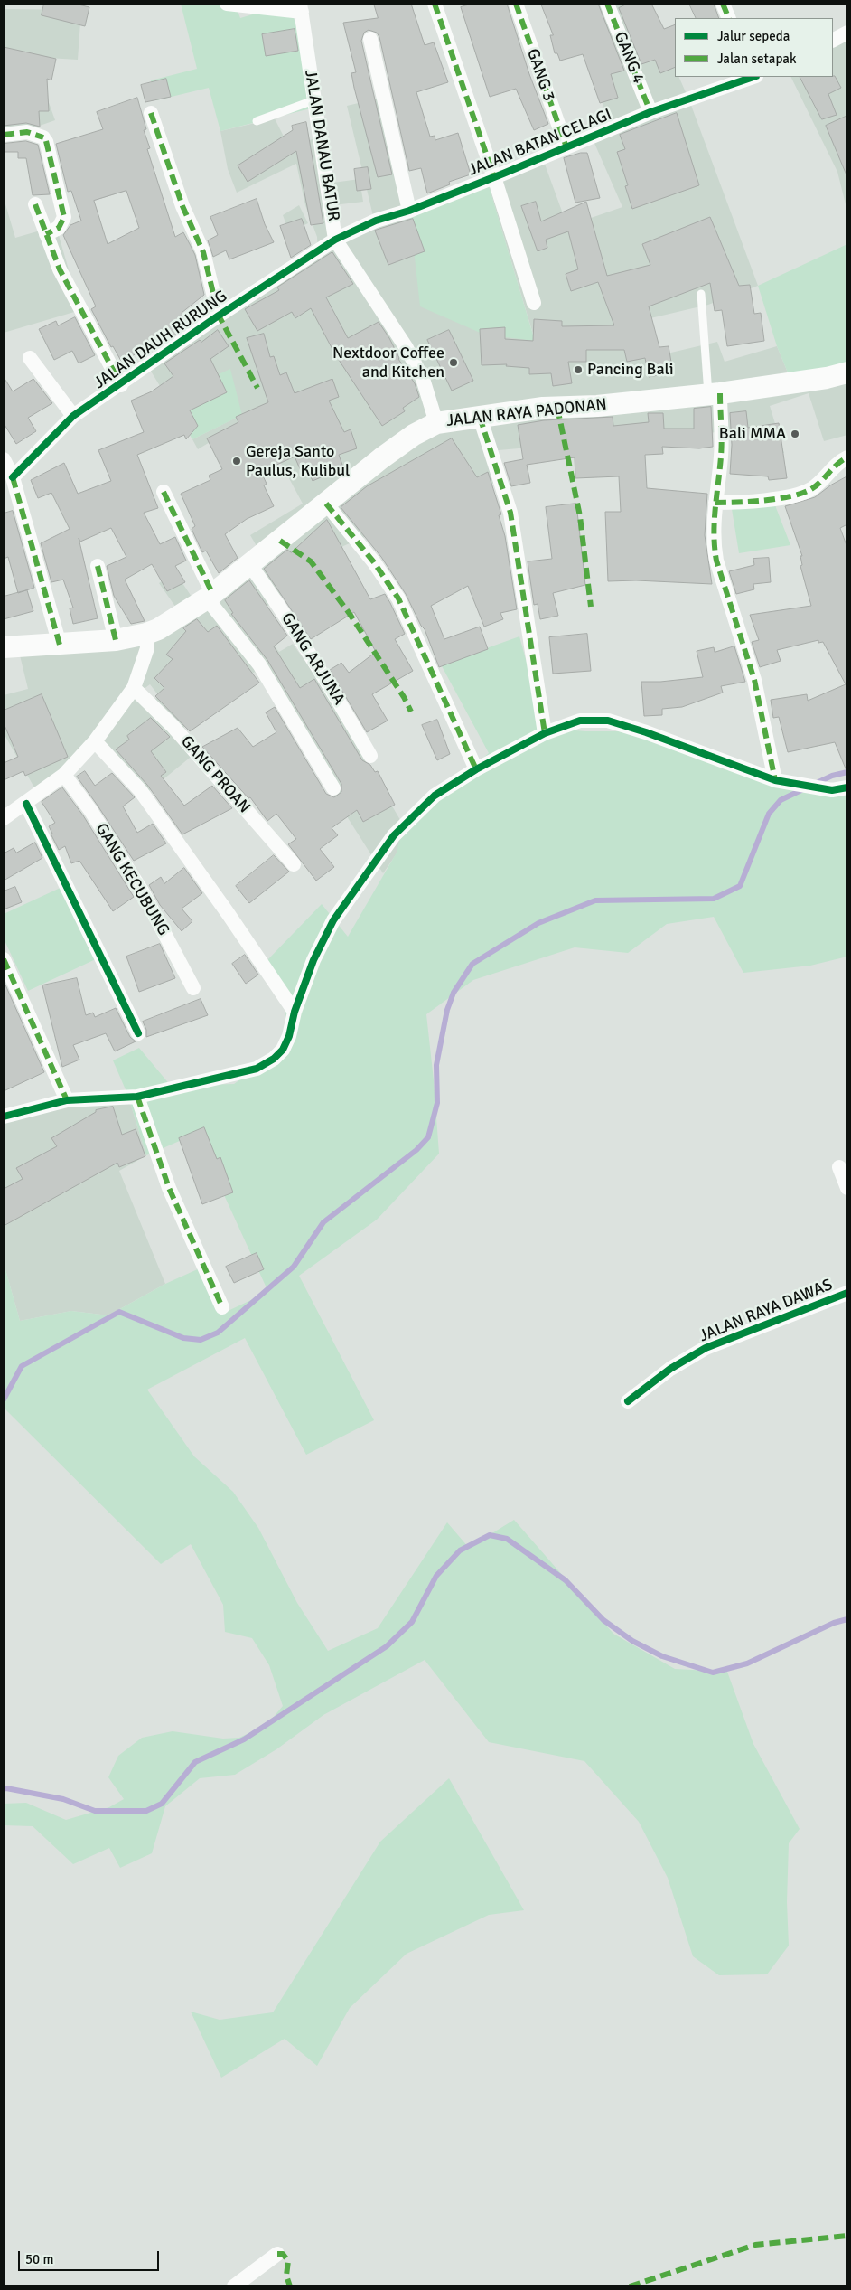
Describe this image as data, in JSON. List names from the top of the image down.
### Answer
{
  "streets": {
    "main road": ["JALAN RAYA PADONAN"],
    "street": [
      "GANG 4",
      "GANG 3",
      "JALAN BATAN CELAGI",
      "JALAN DANAU BATUR",
      "JALAN DAUH RURUNG",
      "GANG ARJUNA",
      "GANG PROAN",
      "GANG KECUBUNG",
      "JALAN RAYA DAWAS"
    ]
  },
  "crossings": [
    ["GANG 4", "JALAN BATAN CELAGI"],
    ["GANG 3", "JALAN BATAN CELAGI"],
    ["JALAN BATAN CELAGI", "JALAN DANAU BATUR"],
    ["JALAN BATAN CELAGI", "JALAN DAUH RURUNG"],
    ["JALAN DANAU BATUR", "JALAN DAUH RURUNG"],
    ["JALAN DANAU BATUR", "JALAN RAYA PADONAN"],
    ["JALAN RAYA PADONAN", "GANG ARJUNA"]
  ],
  "places": [
    "Nextdoor Coffee and Kitchen",
    "Pancing Bali",
    "Bali MMA",
    "Gereja Santo Paulus, Kulibul"
  ],
  "legend": ["Jalur sepeda", "Jalan setapak"],
  "scale_bar": "50 m"
}
